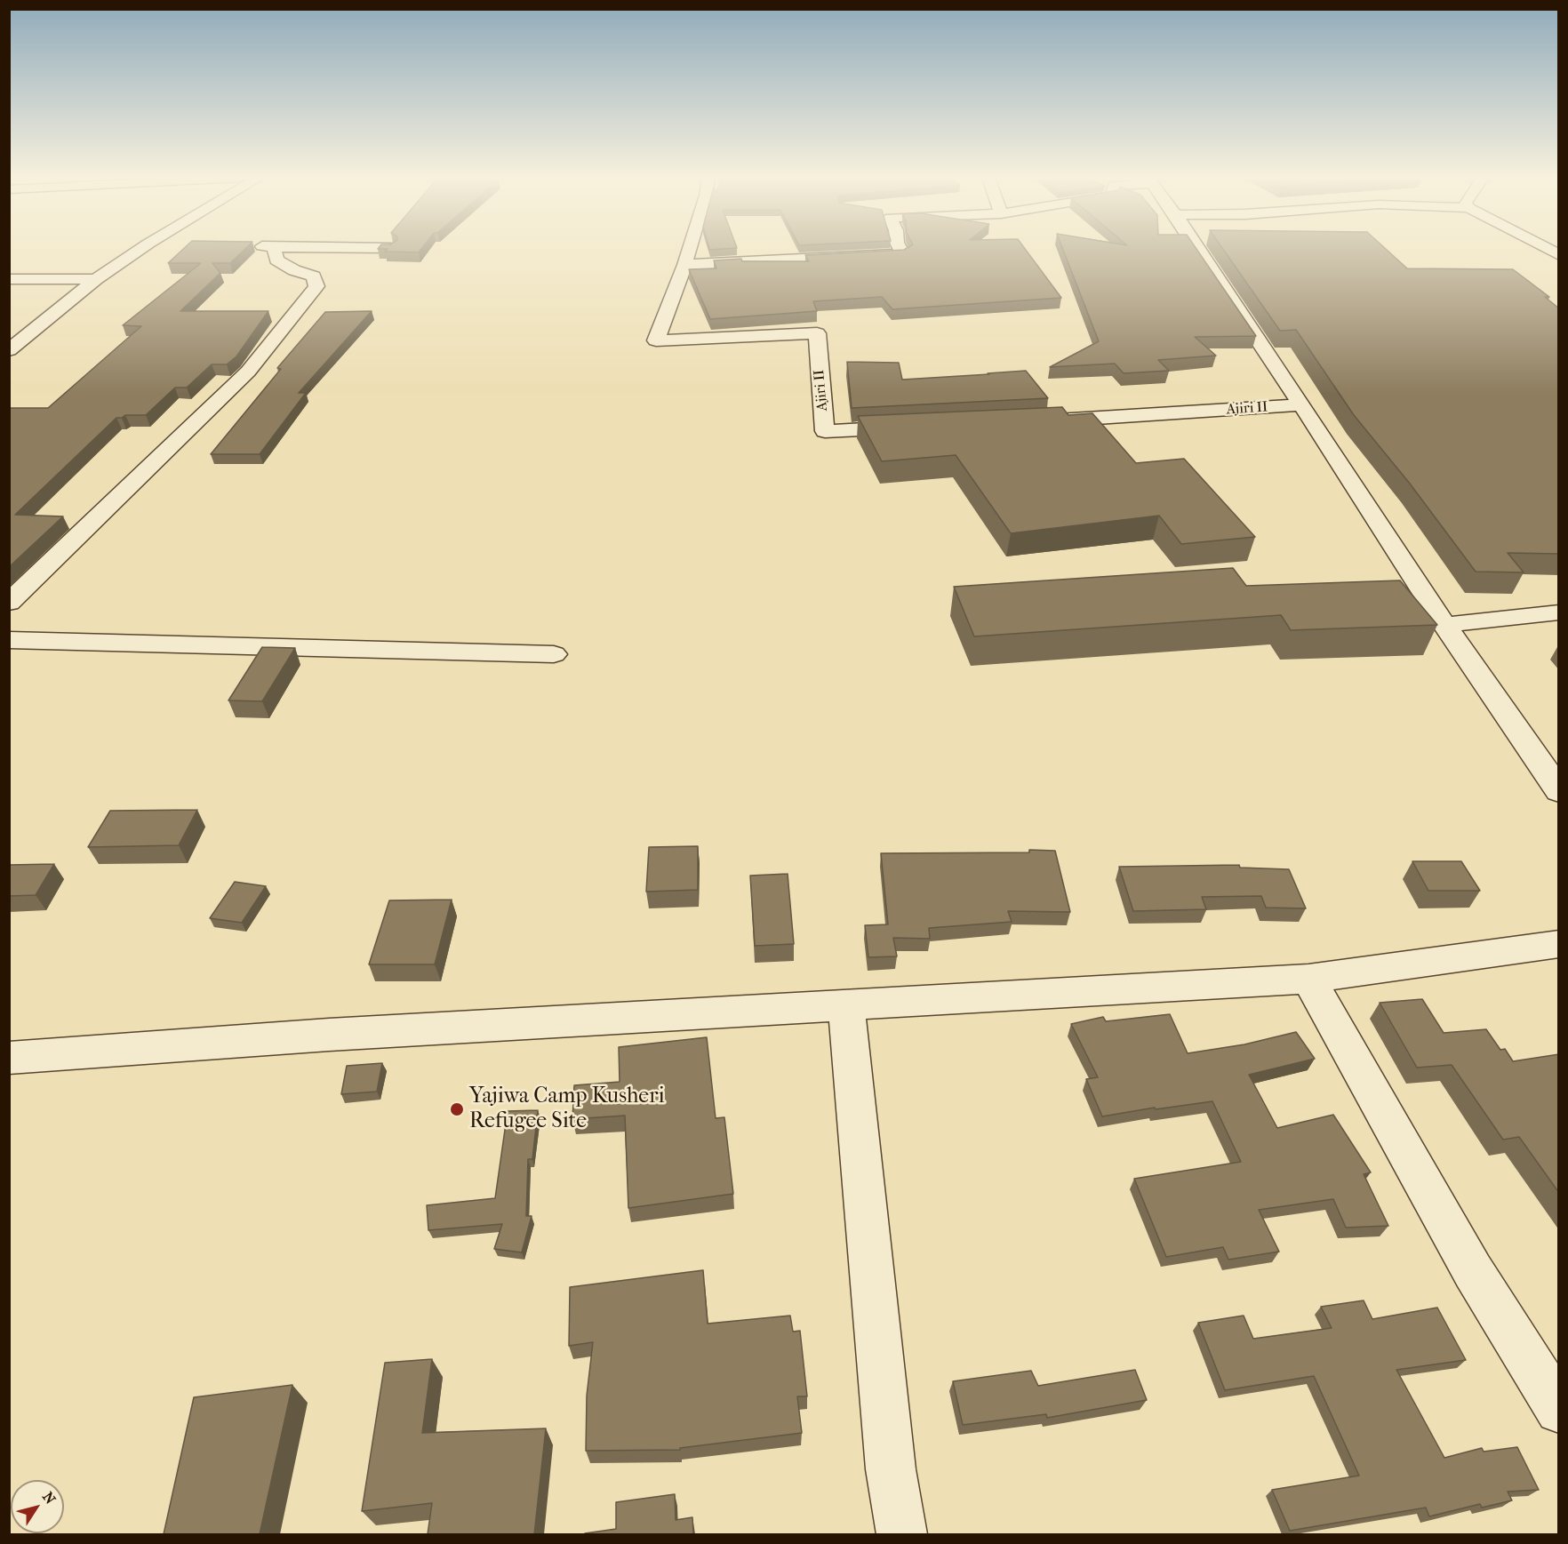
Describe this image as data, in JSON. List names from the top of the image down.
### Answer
{
  "streets": {
    "street": ["Ajiri II"]
  },
  "places": ["Yajiwa Camp Kusheri Refugee Site"],
  "north": "top right"
}
